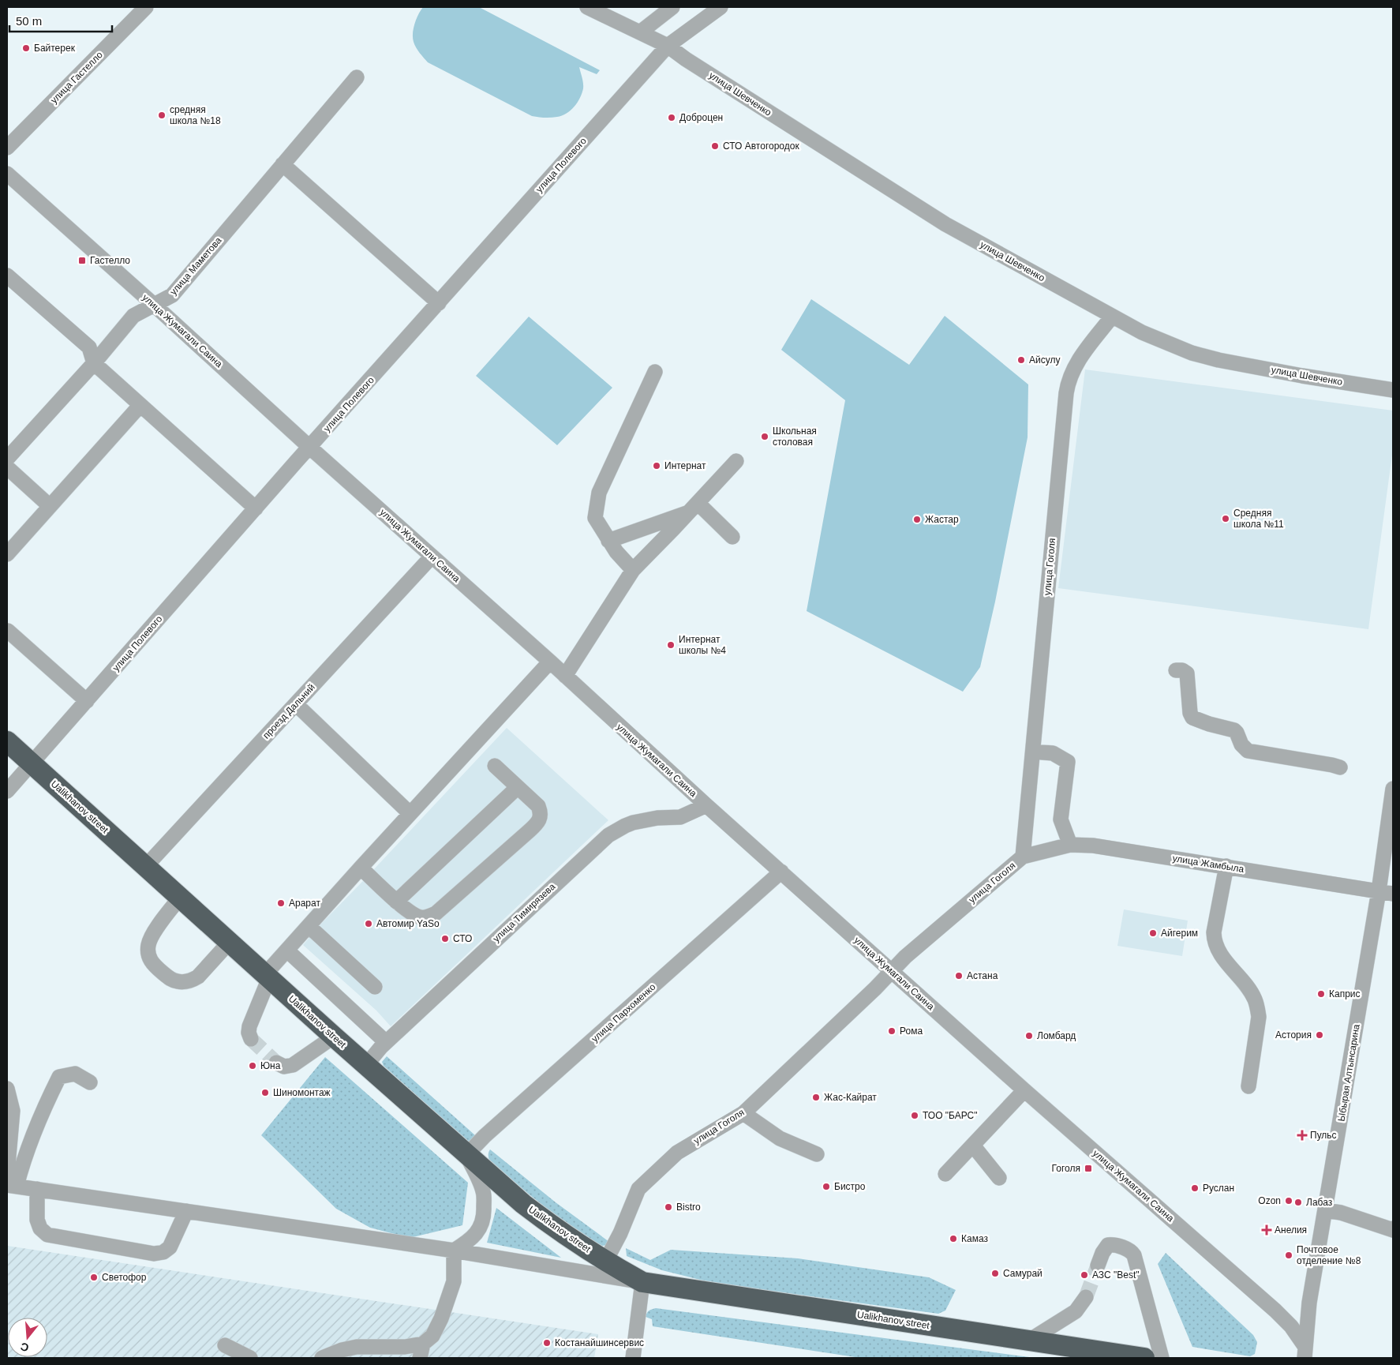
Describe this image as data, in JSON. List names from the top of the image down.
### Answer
{
  "streets": {
    "highway": ["Ualikhanov street"],
    "street": [
      "улица Гастелло",
      "улица Шевченко",
      "улица Полевого",
      "улица Маметова",
      "улица Жумагали Саина",
      "улица Гоголя",
      "проезд Дальний",
      "улица Жамбыла",
      "улица Тимирязева",
      "улица Пархоменко",
      "Ыбырая Алтынсарина"
    ]
  },
  "crossings": [
    ["улица Шевченко", "улица Полевого"],
    ["улица Шевченко", "улица Гоголя"],
    ["улица Полевого", "улица Жумагали Саина"],
    ["улица Полевого", "Ualikhanov street"],
    ["улица Маметова", "улица Жумагали Саина"],
    ["улица Жумагали Саина", "улица Гоголя"],
    ["улица Жумагали Саина", "проезд Дальний"],
    ["улица Жумагали Саина", "улица Тимирязева"],
    ["улица Жумагали Саина", "улица Пархоменко"],
    ["улица Жумагали Саина", "Ыбырая Алтынсарина"],
    ["улица Гоголя", "Ualikhanov street"],
    ["улица Гоголя", "улица Жамбыла"],
    ["проезд Дальний", "Ualikhanov street"],
    ["Ualikhanov street", "улица Тимирязева"],
    ["Ualikhanov street", "улица Пархоменко"],
    ["улица Жамбыла", "Ыбырая Алтынсарина"]
  ],
  "places": {
    "other": [
      "Байтерек",
      "средняя школа №18",
      "Доброцен",
      "СТО Автогородок",
      "Айсулу",
      "Школьная столовая",
      "Интернат",
      "Средняя школа №11",
      "Жастар",
      "Интернат школы №4",
      "Арарат",
      "Автомир YaSo",
      "Айгерим",
      "СТО",
      "Астана",
      "Каприс",
      "Рома",
      "Астория",
      "Ломбард",
      "Юна",
      "Шиномонтаж",
      "Жас-Кайрат",
      "ТОО \"БАРС\"",
      "Бистро",
      "Руслан",
      "Ozon",
      "Лабаз",
      "Bistro",
      "Камаз",
      "Почтовое отделение №8",
      "Самурай",
      "АЗС \"Best\"",
      "Светофор",
      "Костанайшинсервис"
    ],
    "transit": ["Гастелло", "Гоголя"],
    "health": ["Пульс", "Анелия"]
  },
  "scale_bar": "50 m",
  "north": "bottom"
}
